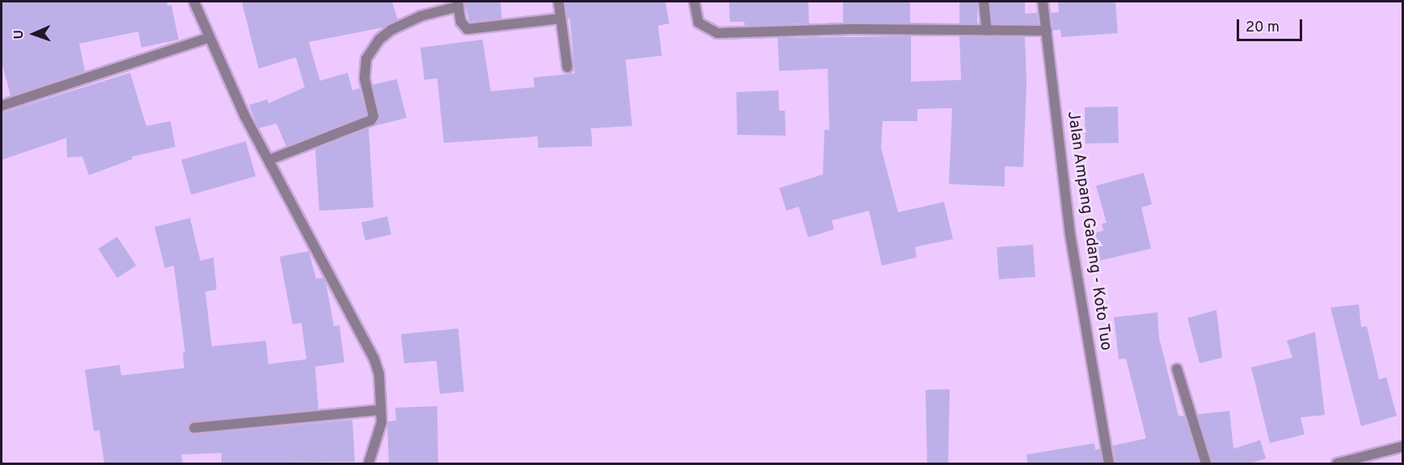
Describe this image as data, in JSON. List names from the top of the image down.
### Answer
{
  "streets": {
    "street": ["Jalan Ampang Gadang - Koto Tuo"]
  },
  "scale_bar": "20 m",
  "north": "left"
}
